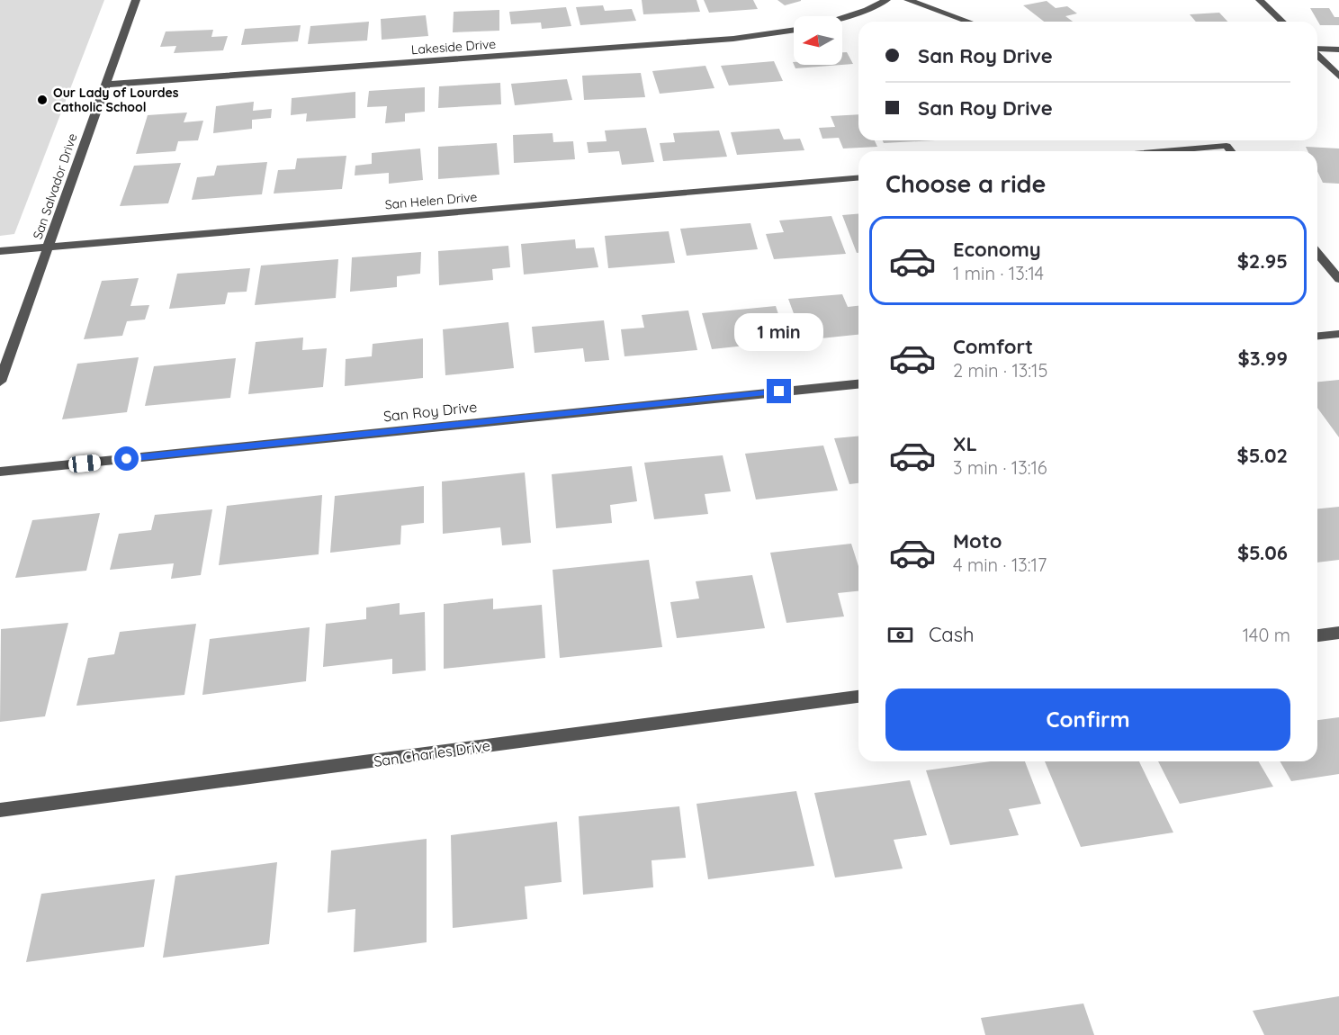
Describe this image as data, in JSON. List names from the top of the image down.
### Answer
{
  "streets": {
    "street": [
      "Lakeside Drive",
      "San Salvador Drive",
      "San Helen Drive",
      "San Roy Drive",
      "San Charles Drive"
    ]
  },
  "crossings": [
    ["Lakeside Drive", "San Salvador Drive"],
    ["San Salvador Drive", "San Helen Drive"]
  ],
  "places": ["Our Lady of Lourdes Catholic School"],
  "north": "left",
  "page": {
    "banner": ["San Roy Drive", "San Roy Drive"],
    "heading": "Choose a ride",
    "list": [
      {
        "name": "Economy",
        "note": "1 min · 13:14",
        "value": "$2.95"
      },
      {
        "name": "Comfort",
        "note": "2 min · 13:15",
        "value": "$3.99"
      },
      {
        "name": "XL",
        "note": "3 min · 13:16",
        "value": "$5.02"
      },
      {
        "name": "Moto",
        "note": "4 min · 13:17",
        "value": "$5.06"
      }
    ],
    "bubble": "1 min",
    "pay": ["Cash", "140 m"],
    "buttons": "Confirm"
  }
}
